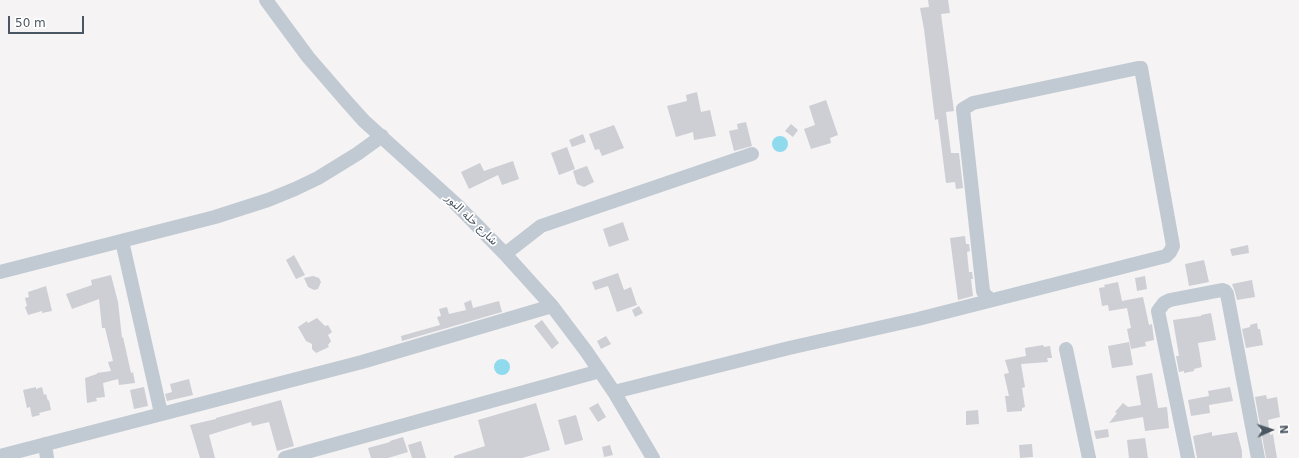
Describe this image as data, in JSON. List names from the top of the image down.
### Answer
{
  "streets": {
    "street": ["شارع خلة النور"]
  },
  "scale_bar": "50 m",
  "north": "right"
}
